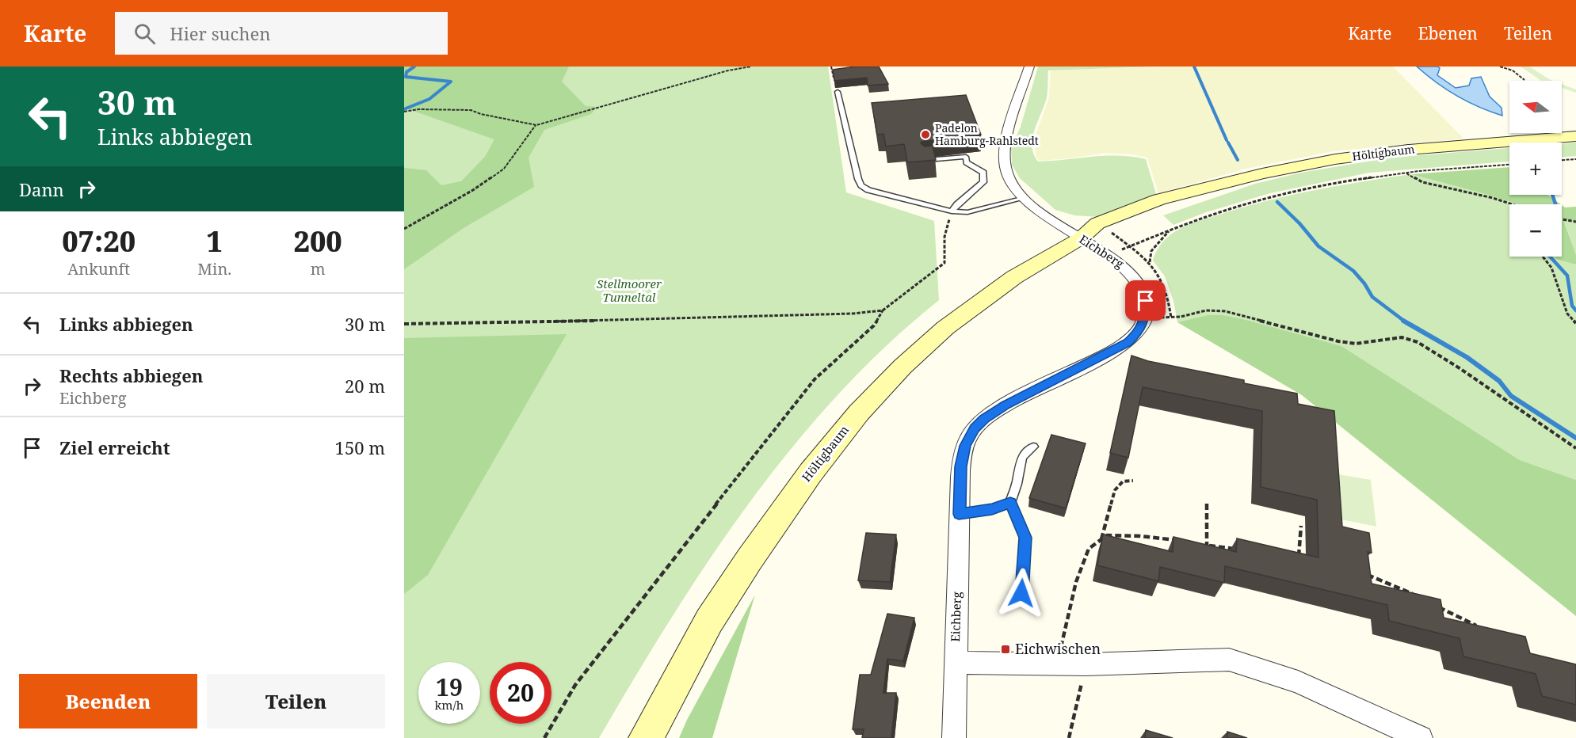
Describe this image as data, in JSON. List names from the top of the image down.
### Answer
{
  "streets": {
    "main road": ["Höltigbaum"],
    "street": ["Eichberg"]
  },
  "crossings": [
    ["Höltigbaum", "Eichberg"]
  ],
  "parks": ["Stellmoorer Tunneltal"],
  "places": {
    "other": ["Padelon Hamburg-Rahlstedt"],
    "transit": ["Eichwischen"]
  },
  "north": "left",
  "page": {
    "header": "Karte",
    "search": "Hier suchen",
    "nav": ["Karte", "Ebenen", "Teilen"],
    "turn": ["30 m", "Links abbiegen"],
    "map_buttons": ["+", "−"],
    "then": "Dann",
    "eta": [
      "07:20",
      "Ankunft",
      "1",
      "Min.",
      "200",
      "m"
    ],
    "list": [
      {
        "name": "Links abbiegen",
        "value": "30 m"
      },
      {
        "name": "Rechts abbiegen",
        "note": "Eichberg",
        "value": "20 m"
      },
      {
        "name": "Ziel erreicht",
        "value": "150 m"
      }
    ],
    "speed": "19 km/h",
    "limit": "20",
    "buttons": ["Beenden", "Teilen"]
  }
}
